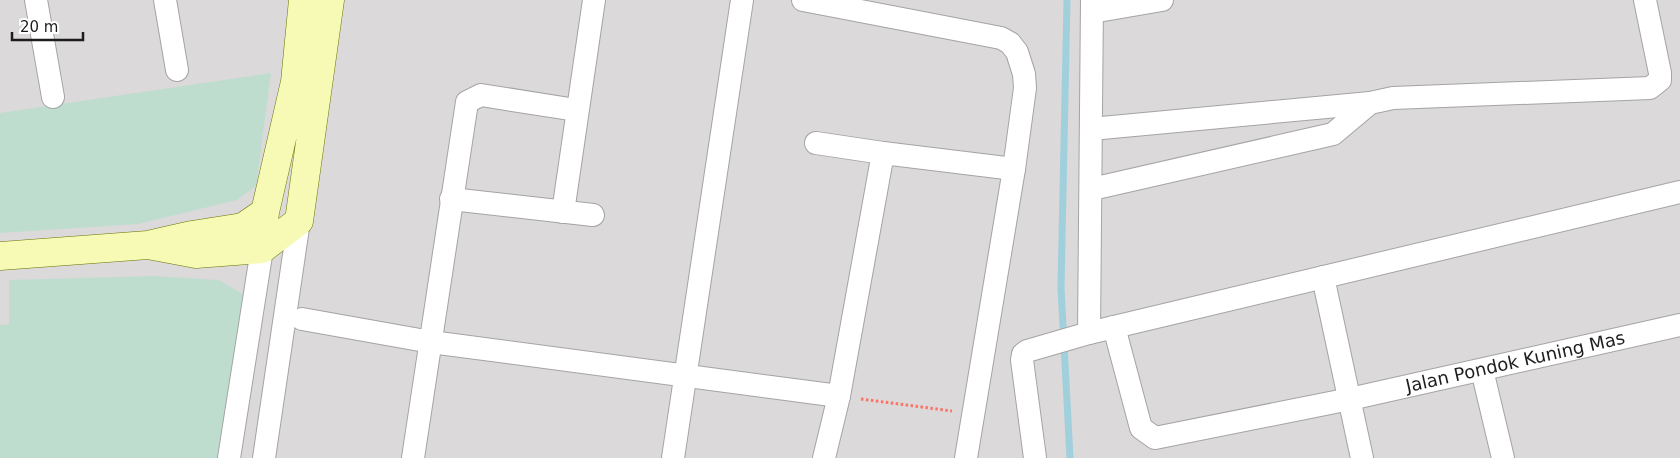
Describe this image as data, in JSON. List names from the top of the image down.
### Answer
{
  "streets": {
    "street": ["Jalan Pondok Kuning Mas"]
  },
  "scale_bar": "20 m"
}
